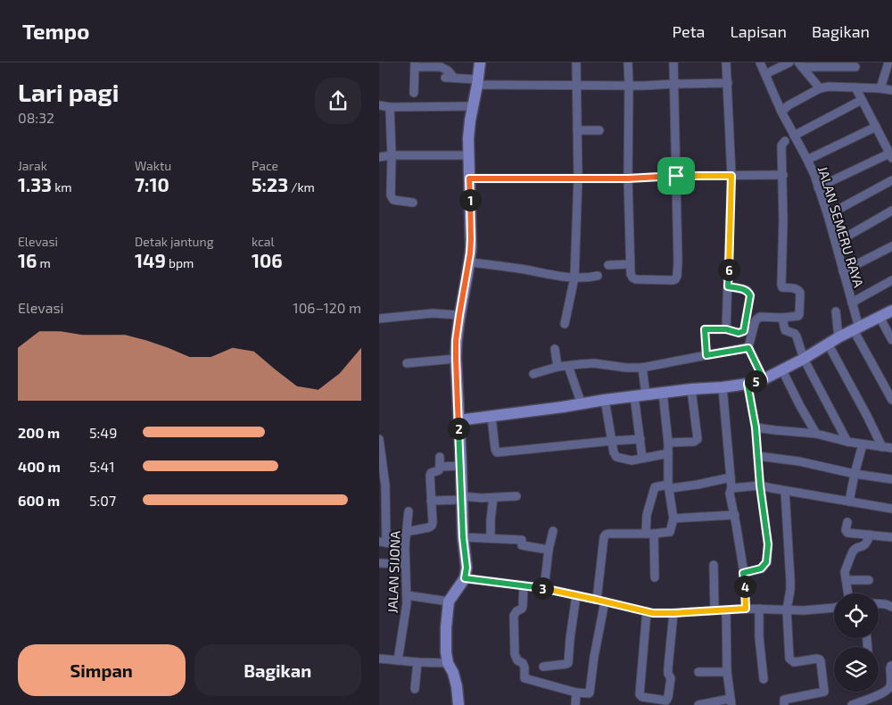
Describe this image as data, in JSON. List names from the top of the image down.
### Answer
{
  "streets": {
    "street": ["JALAN SEMERU RAYA", "JALAN SIJONA"]
  },
  "page": {
    "header": "Tempo",
    "nav": ["Peta", "Lapisan", "Bagikan"],
    "heading": ["Lari pagi", "08:32"],
    "stats": [
      ["Jarak", "1.33 km"],
      ["Waktu", "7:10"],
      ["Pace", "5:23 /km"],
      ["Elevasi", "16 m"],
      ["Detak jantung", "149 bpm"],
      ["kcal", "106"]
    ],
    "pins": [
      "1",
      "6",
      "5",
      "2",
      "4",
      "3"
    ],
    "chart": ["Elevasi", "106–120 m"],
    "list": [
      {
        "name": "200 m",
        "note": "5:49"
      },
      {
        "name": "400 m",
        "note": "5:41"
      },
      {
        "name": "600 m",
        "note": "5:07"
      }
    ],
    "buttons": ["Simpan", "Bagikan"]
  }
}
